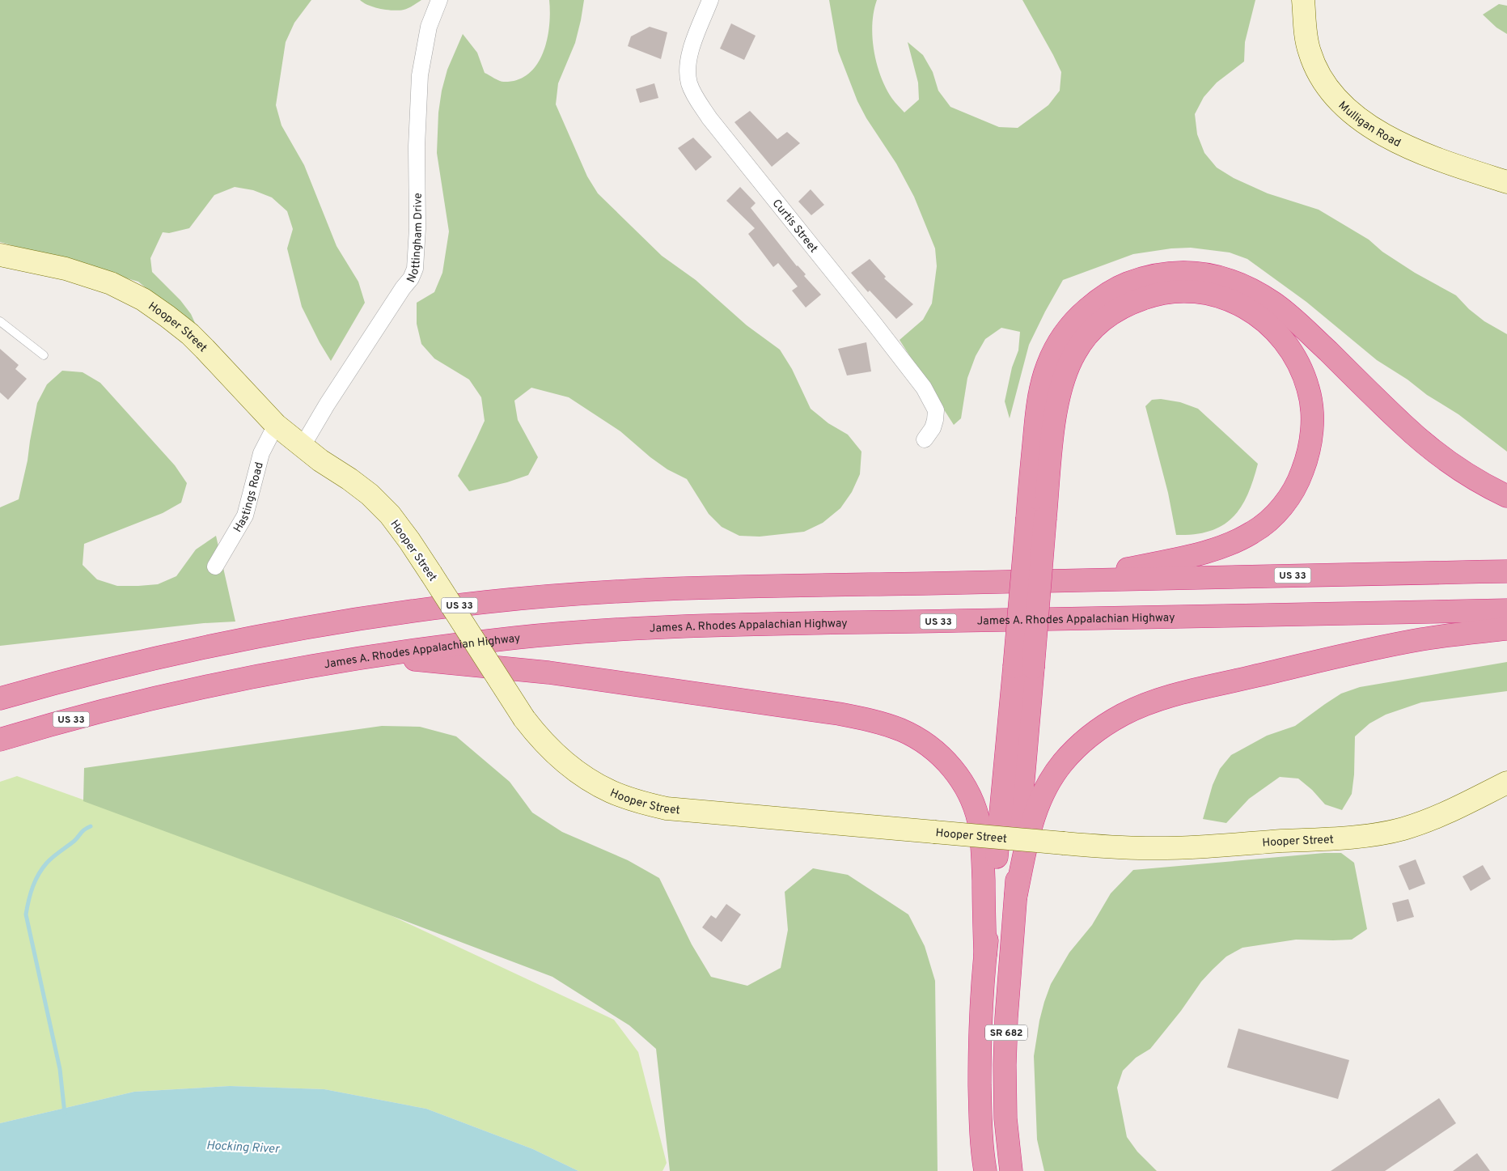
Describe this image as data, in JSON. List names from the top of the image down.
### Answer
{
  "streets": {
    "highway": ["US 33", "James A. Rhodes Appalachian Highway", "SR 682"],
    "street": [
      "Mulligan Road",
      "Curtis Street",
      "Nottingham Drive",
      "Hooper Street",
      "Hastings Road"
    ]
  },
  "crossings": [
    ["Nottingham Drive", "Hooper Street"],
    ["Hooper Street", "Hastings Road"]
  ],
  "water": ["Hocking River"]
}
